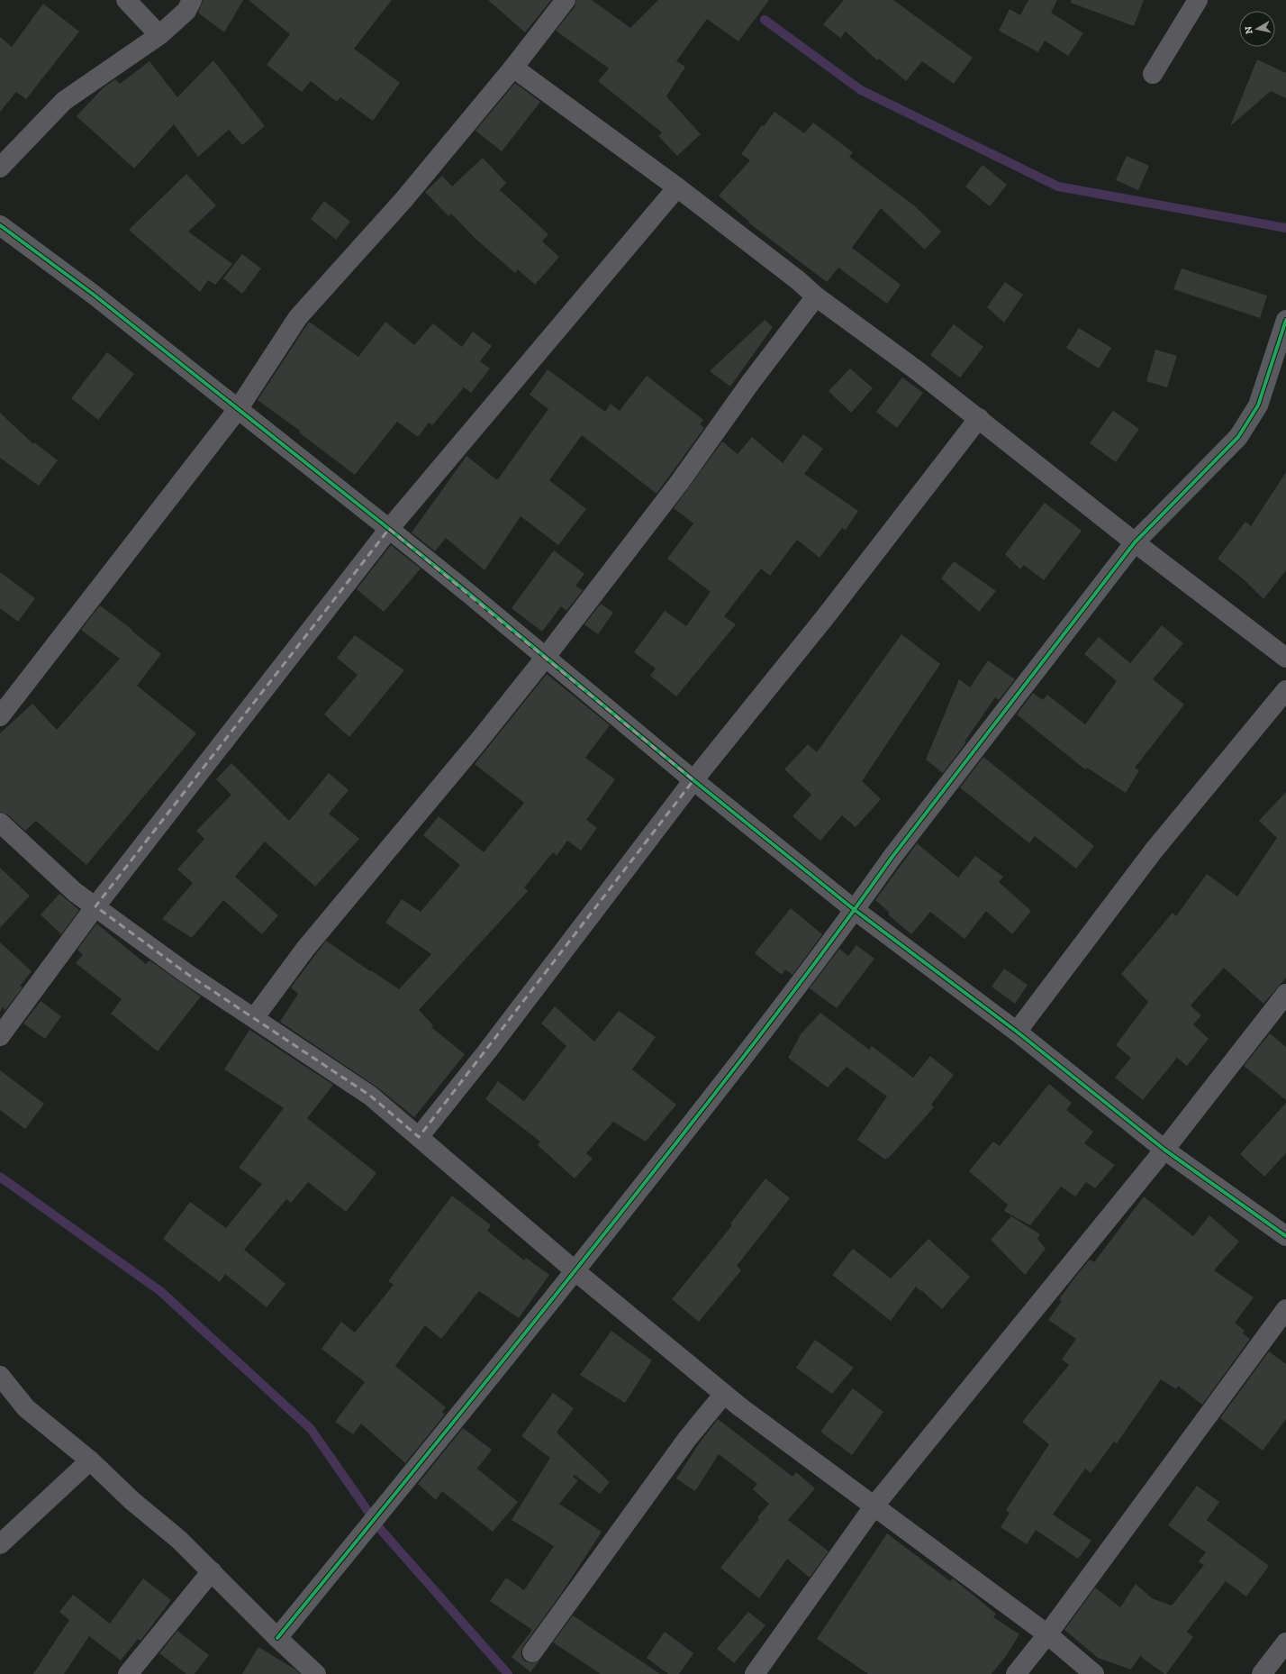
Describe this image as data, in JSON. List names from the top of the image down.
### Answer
{
  "north": "left"
}
